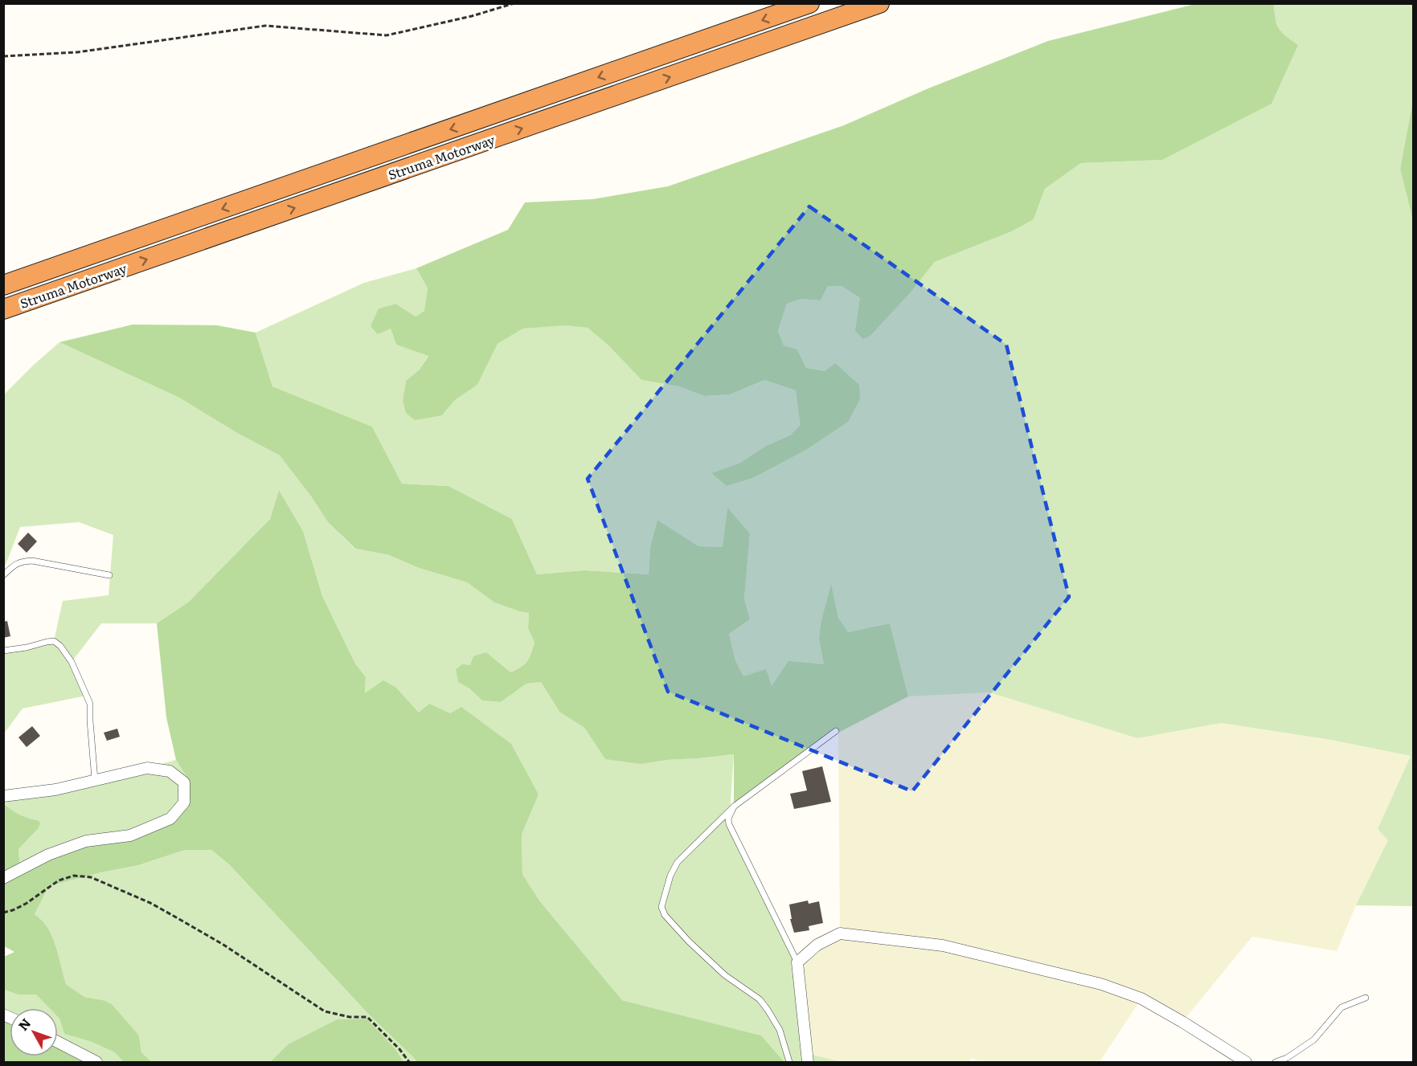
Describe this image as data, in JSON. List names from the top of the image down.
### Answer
{
  "streets": {
    "highway": ["Struma Motorway"]
  },
  "north": "top left"
}
